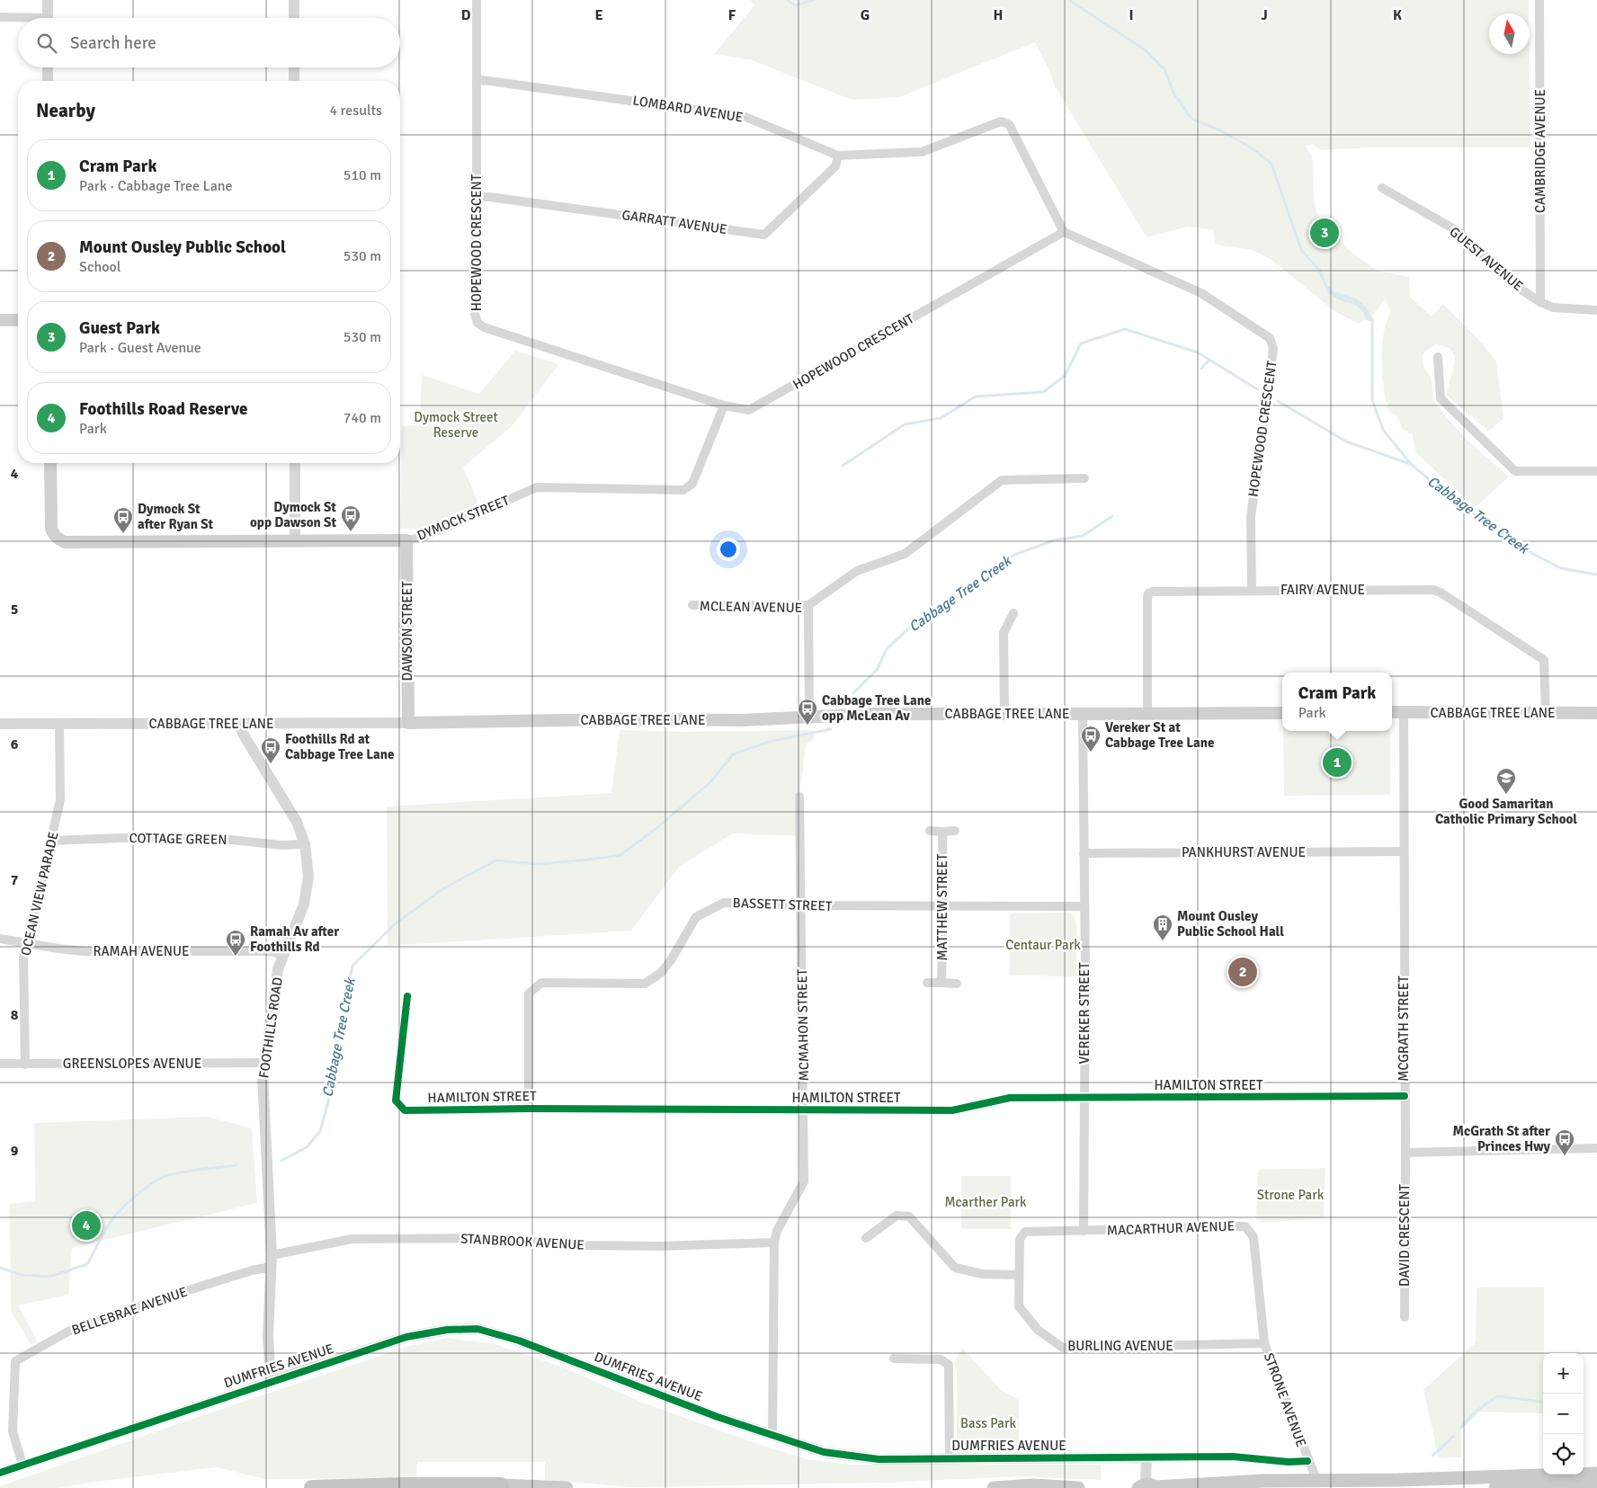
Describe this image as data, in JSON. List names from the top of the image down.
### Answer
{
  "streets": {
    "main road": ["DYMOCK STREET", "DAWSON STREET", "CABBAGE TREE LANE"],
    "street": [
      "LOMBARD AVENUE",
      "CAMBRIDGE AVENUE",
      "GARRATT AVENUE",
      "HOPEWOOD CRESCENT",
      "GUEST AVENUE",
      "FAIRY AVENUE",
      "MCLEAN AVENUE",
      "COTTAGE GREEN",
      "PANKHURST AVENUE",
      "OCEAN VIEW PARADE",
      "BASSETT STREET",
      "MATTHEW STREET",
      "RAMAH AVENUE",
      "VEREKER STREET",
      "MCMAHON STREET",
      "FOOTHILLS ROAD",
      "MCGRATH STREET",
      "GREENSLOPES AVENUE",
      "HAMILTON STREET",
      "MACARTHUR AVENUE",
      "DAVID CRESCENT",
      "STANBROOK AVENUE",
      "BELLEBRAE AVENUE",
      "BURLING AVENUE",
      "DUMFRIES AVENUE",
      "STRONE AVENUE"
    ]
  },
  "crossings": [
    ["LOMBARD AVENUE", "GARRATT AVENUE"],
    ["LOMBARD AVENUE", "HOPEWOOD CRESCENT"],
    ["CAMBRIDGE AVENUE", "GUEST AVENUE"],
    ["GARRATT AVENUE", "HOPEWOOD CRESCENT"],
    ["HOPEWOOD CRESCENT", "DYMOCK STREET"],
    ["HOPEWOOD CRESCENT", "FAIRY AVENUE"],
    ["DYMOCK STREET", "DAWSON STREET"],
    ["FAIRY AVENUE", "CABBAGE TREE LANE"],
    ["MCLEAN AVENUE", "CABBAGE TREE LANE"],
    ["DAWSON STREET", "CABBAGE TREE LANE"],
    ["CABBAGE TREE LANE", "OCEAN VIEW PARADE"],
    ["CABBAGE TREE LANE", "VEREKER STREET"],
    ["CABBAGE TREE LANE", "FOOTHILLS ROAD"],
    ["CABBAGE TREE LANE", "MCGRATH STREET"],
    ["COTTAGE GREEN", "OCEAN VIEW PARADE"],
    ["COTTAGE GREEN", "FOOTHILLS ROAD"],
    ["PANKHURST AVENUE", "VEREKER STREET"],
    ["PANKHURST AVENUE", "MCGRATH STREET"],
    ["OCEAN VIEW PARADE", "RAMAH AVENUE"],
    ["OCEAN VIEW PARADE", "GREENSLOPES AVENUE"],
    ["BASSETT STREET", "MATTHEW STREET"],
    ["BASSETT STREET", "VEREKER STREET"],
    ["BASSETT STREET", "MCMAHON STREET"],
    ["BASSETT STREET", "HAMILTON STREET"],
    ["RAMAH AVENUE", "FOOTHILLS ROAD"],
    ["VEREKER STREET", "HAMILTON STREET"],
    ["VEREKER STREET", "MACARTHUR AVENUE"],
    ["VEREKER STREET", "BURLING AVENUE"],
    ["MCMAHON STREET", "HAMILTON STREET"],
    ["MCMAHON STREET", "STANBROOK AVENUE"],
    ["MCMAHON STREET", "DUMFRIES AVENUE"],
    ["FOOTHILLS ROAD", "GREENSLOPES AVENUE"],
    ["FOOTHILLS ROAD", "STANBROOK AVENUE"],
    ["FOOTHILLS ROAD", "BELLEBRAE AVENUE"],
    ["FOOTHILLS ROAD", "DUMFRIES AVENUE"],
    ["MCGRATH STREET", "HAMILTON STREET"],
    ["MCGRATH STREET", "DAVID CRESCENT"],
    ["MACARTHUR AVENUE", "BURLING AVENUE"],
    ["MACARTHUR AVENUE", "STRONE AVENUE"],
    ["BELLEBRAE AVENUE", "DUMFRIES AVENUE"],
    ["BURLING AVENUE", "STRONE AVENUE"],
    ["DUMFRIES AVENUE", "STRONE AVENUE"]
  ],
  "water": ["Cabbage Tree Creek"],
  "parks": [
    "Dymock Street Reserve",
    "Centaur Park",
    "Strone Park",
    "Mcarther Park",
    "Bass Park"
  ],
  "places": {
    "bus stop": [
      "Dymock St opp Dawson St",
      "Dymock St after Ryan St",
      "Cabbage Tree Lane opp McLean Av",
      "Vereker St at Cabbage Tree Lane",
      "Foothills Rd at Cabbage Tree Lane",
      "Ramah Av after Foothills Rd",
      "McGrath St after Princes Hwy"
    ],
    "school or university": ["Good Samaritan Catholic Primary School"],
    "building": ["Mount Ousley Public School Hall"]
  },
  "north": "top",
  "page": {
    "search": "Search here",
    "heading": ["Nearby", "4 results"],
    "list": [
      {
        "mark": "1",
        "name": "Cram Park",
        "note": "Park · Cabbage Tree Lane",
        "value": "510 m"
      },
      {
        "mark": "2",
        "name": "Mount Ousley Public School",
        "note": "School",
        "value": "530 m"
      },
      {
        "mark": "3",
        "name": "Guest Park",
        "note": "Park · Guest Avenue",
        "value": "530 m"
      },
      {
        "mark": "4",
        "name": "Foothills Road Reserve",
        "note": "Park",
        "value": "740 m"
      }
    ],
    "pins": [
      "3",
      "1",
      "2",
      "4"
    ],
    "popup": ["Cram Park", "Park"],
    "map_buttons": ["+", "−"]
  },
  "grid": {
    "columns": [
      "D",
      "E",
      "F",
      "G",
      "H",
      "I",
      "J",
      "K"
    ],
    "rows": [
      "4",
      "5",
      "6",
      "7",
      "8",
      "9"
    ]
  }
}
